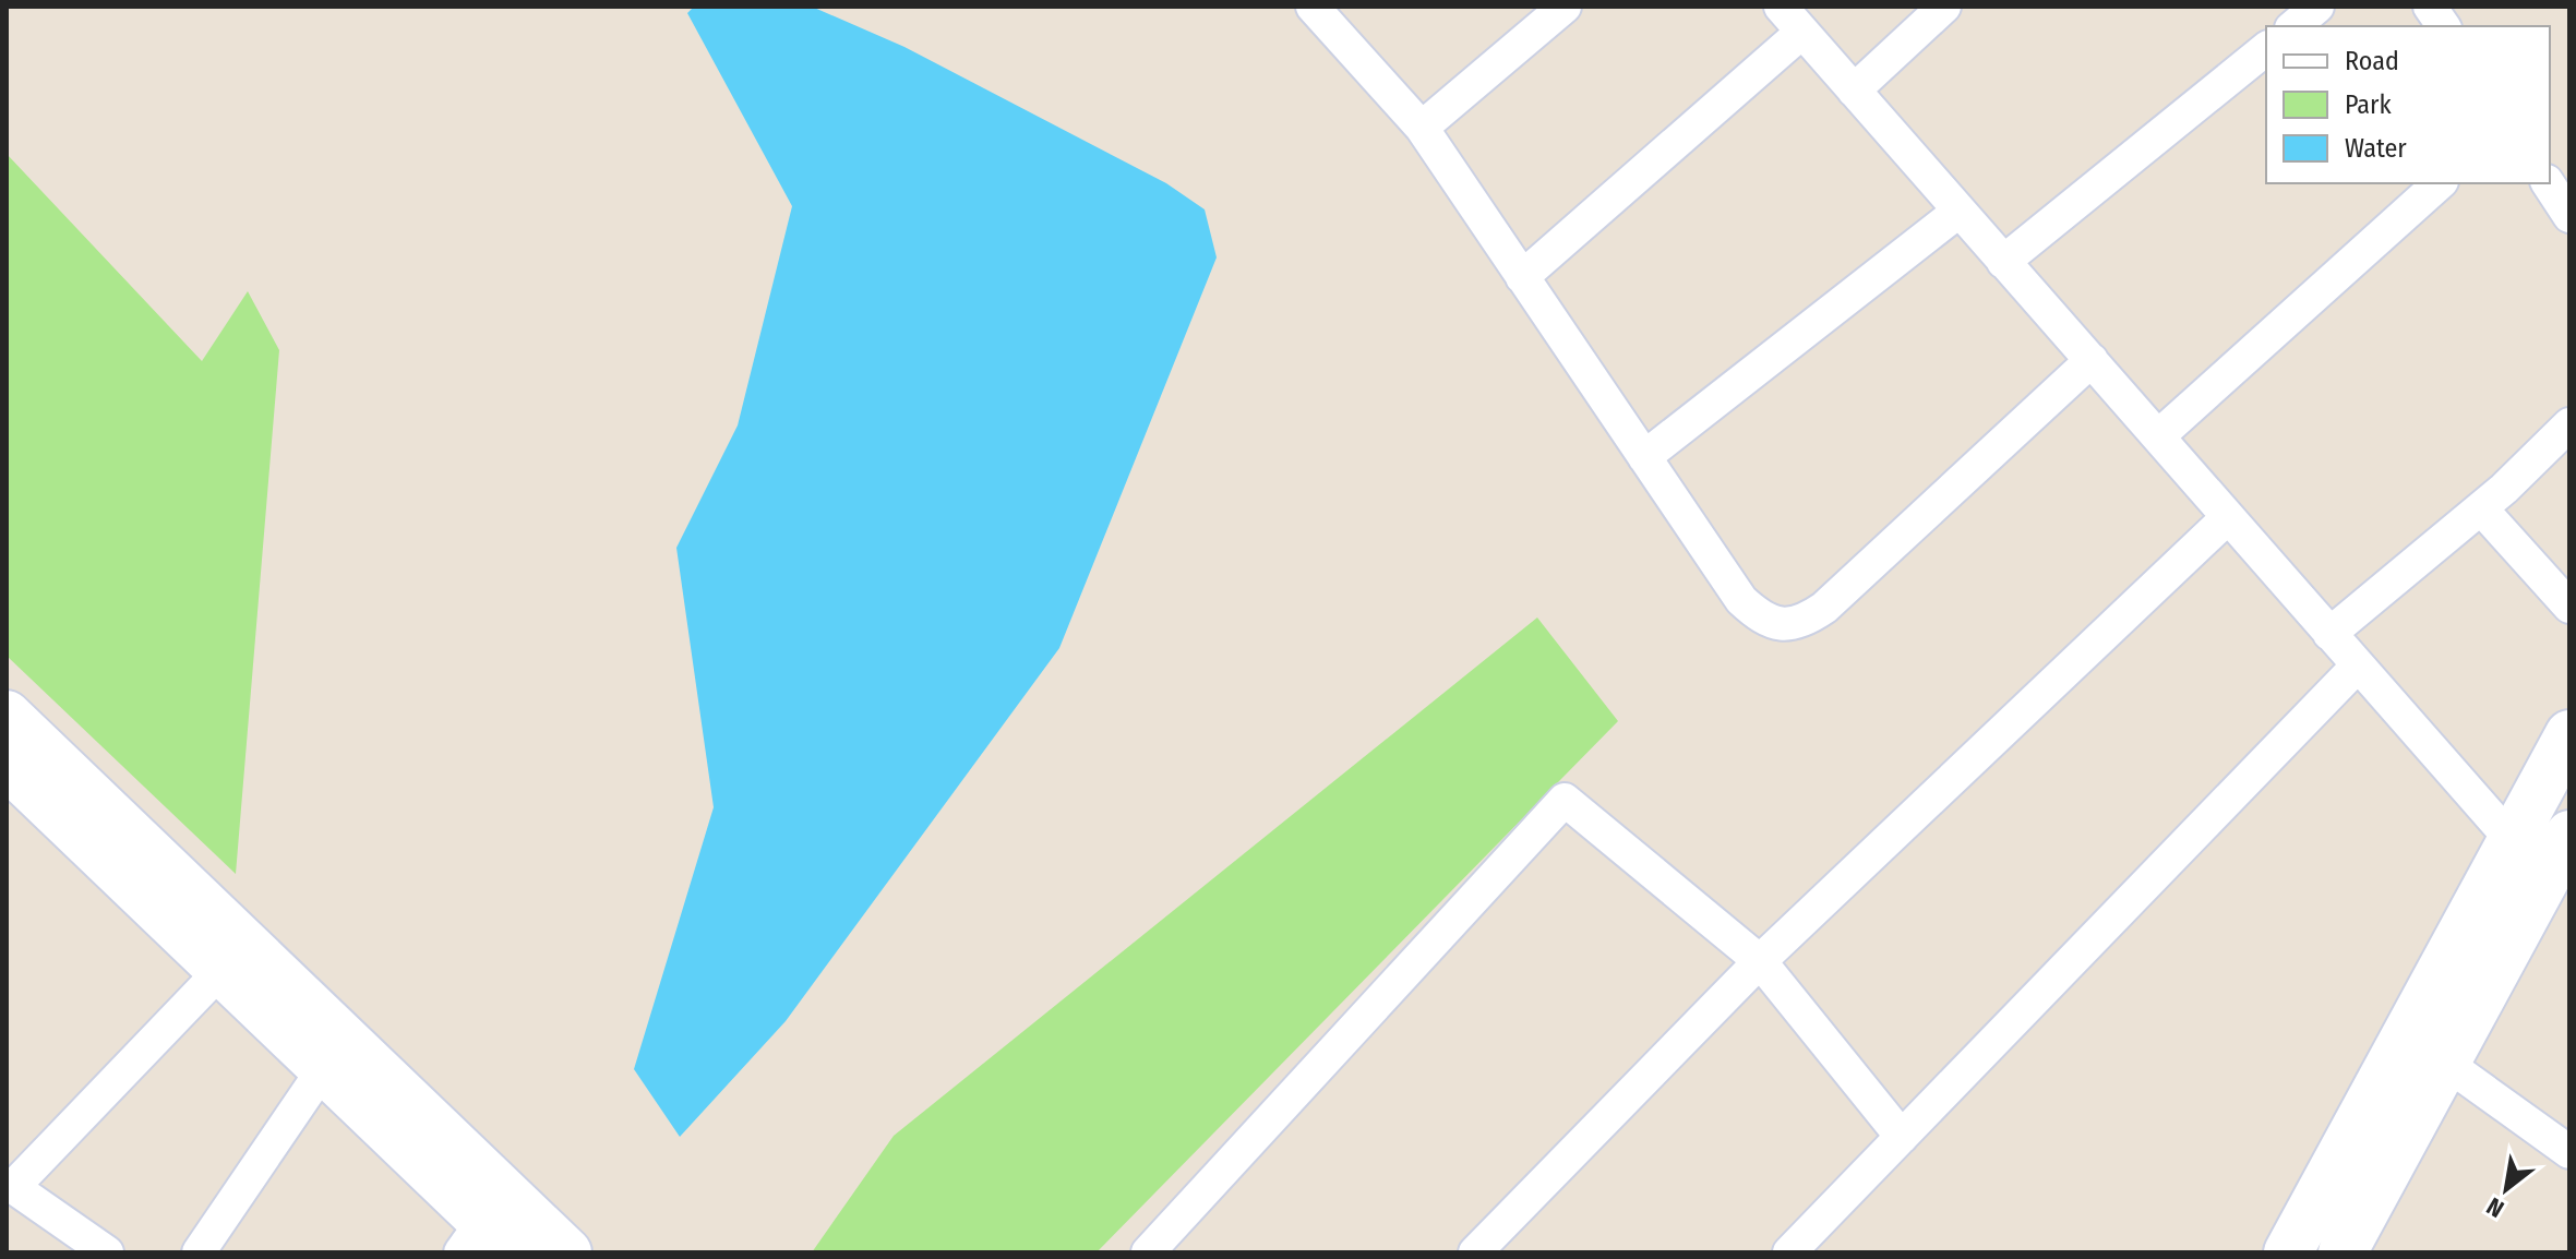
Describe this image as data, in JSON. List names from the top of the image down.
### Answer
{
  "legend": ["Road", "Park", "Water"],
  "north": "bottom left"
}
